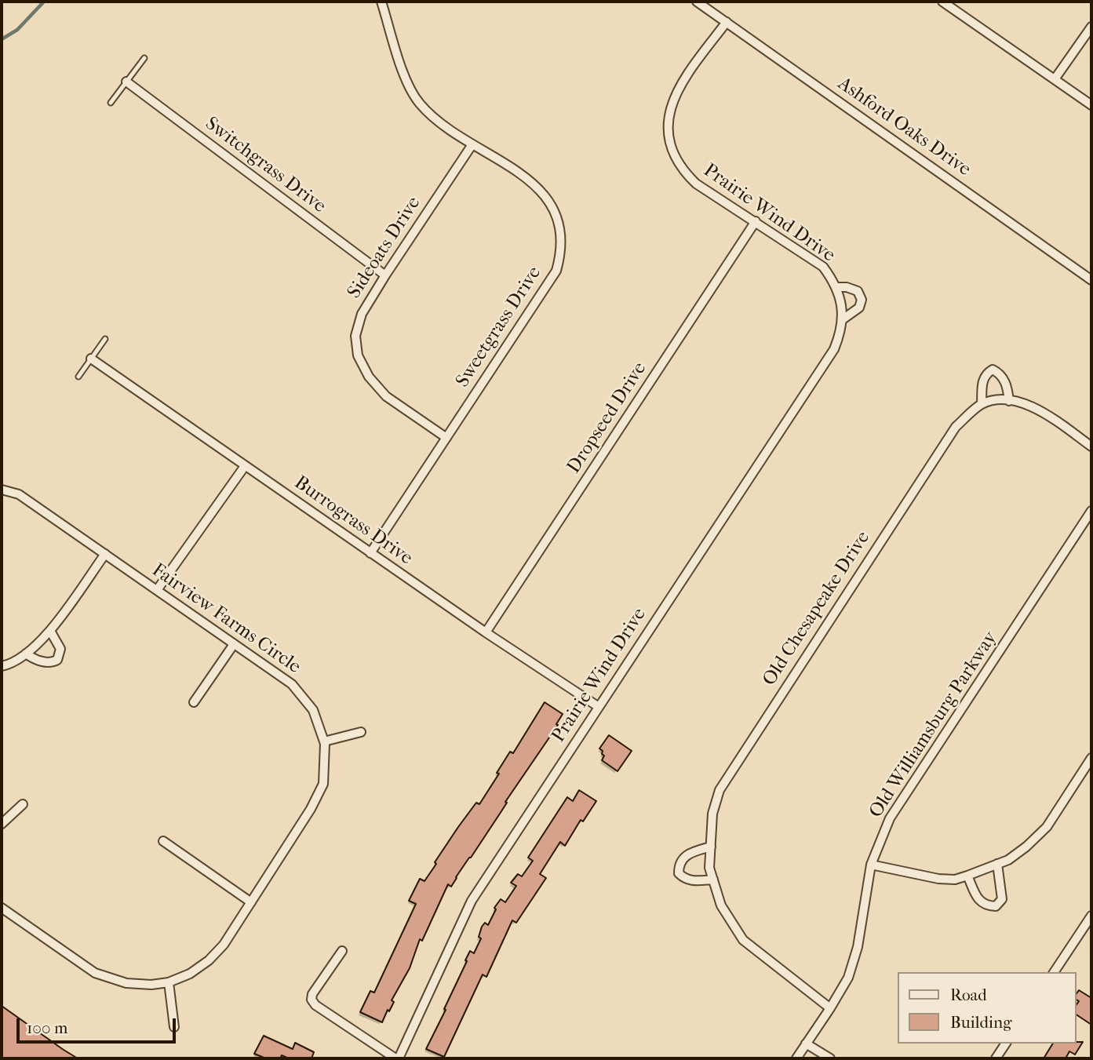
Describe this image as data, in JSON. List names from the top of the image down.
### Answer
{
  "streets": {
    "street": [
      "Ashford Oaks Drive",
      "Switchgrass Drive",
      "Prairie Wind Drive",
      "Sideoats Drive",
      "Sweetgrass Drive",
      "Dropseed Drive",
      "Burrograss Drive",
      "Old Chesapeake Drive",
      "Fairview Farms Circle",
      "Old Williamsburg Parkway"
    ]
  },
  "crossings": [
    ["Ashford Oaks Drive", "Prairie Wind Drive"],
    ["Switchgrass Drive", "Sideoats Drive"],
    ["Prairie Wind Drive", "Dropseed Drive"],
    ["Prairie Wind Drive", "Burrograss Drive"],
    ["Sideoats Drive", "Sweetgrass Drive"],
    ["Sweetgrass Drive", "Burrograss Drive"],
    ["Dropseed Drive", "Burrograss Drive"],
    ["Old Chesapeake Drive", "Old Williamsburg Parkway"]
  ],
  "legend": ["Road", "Building"],
  "scale_bar": "100 m"
}
